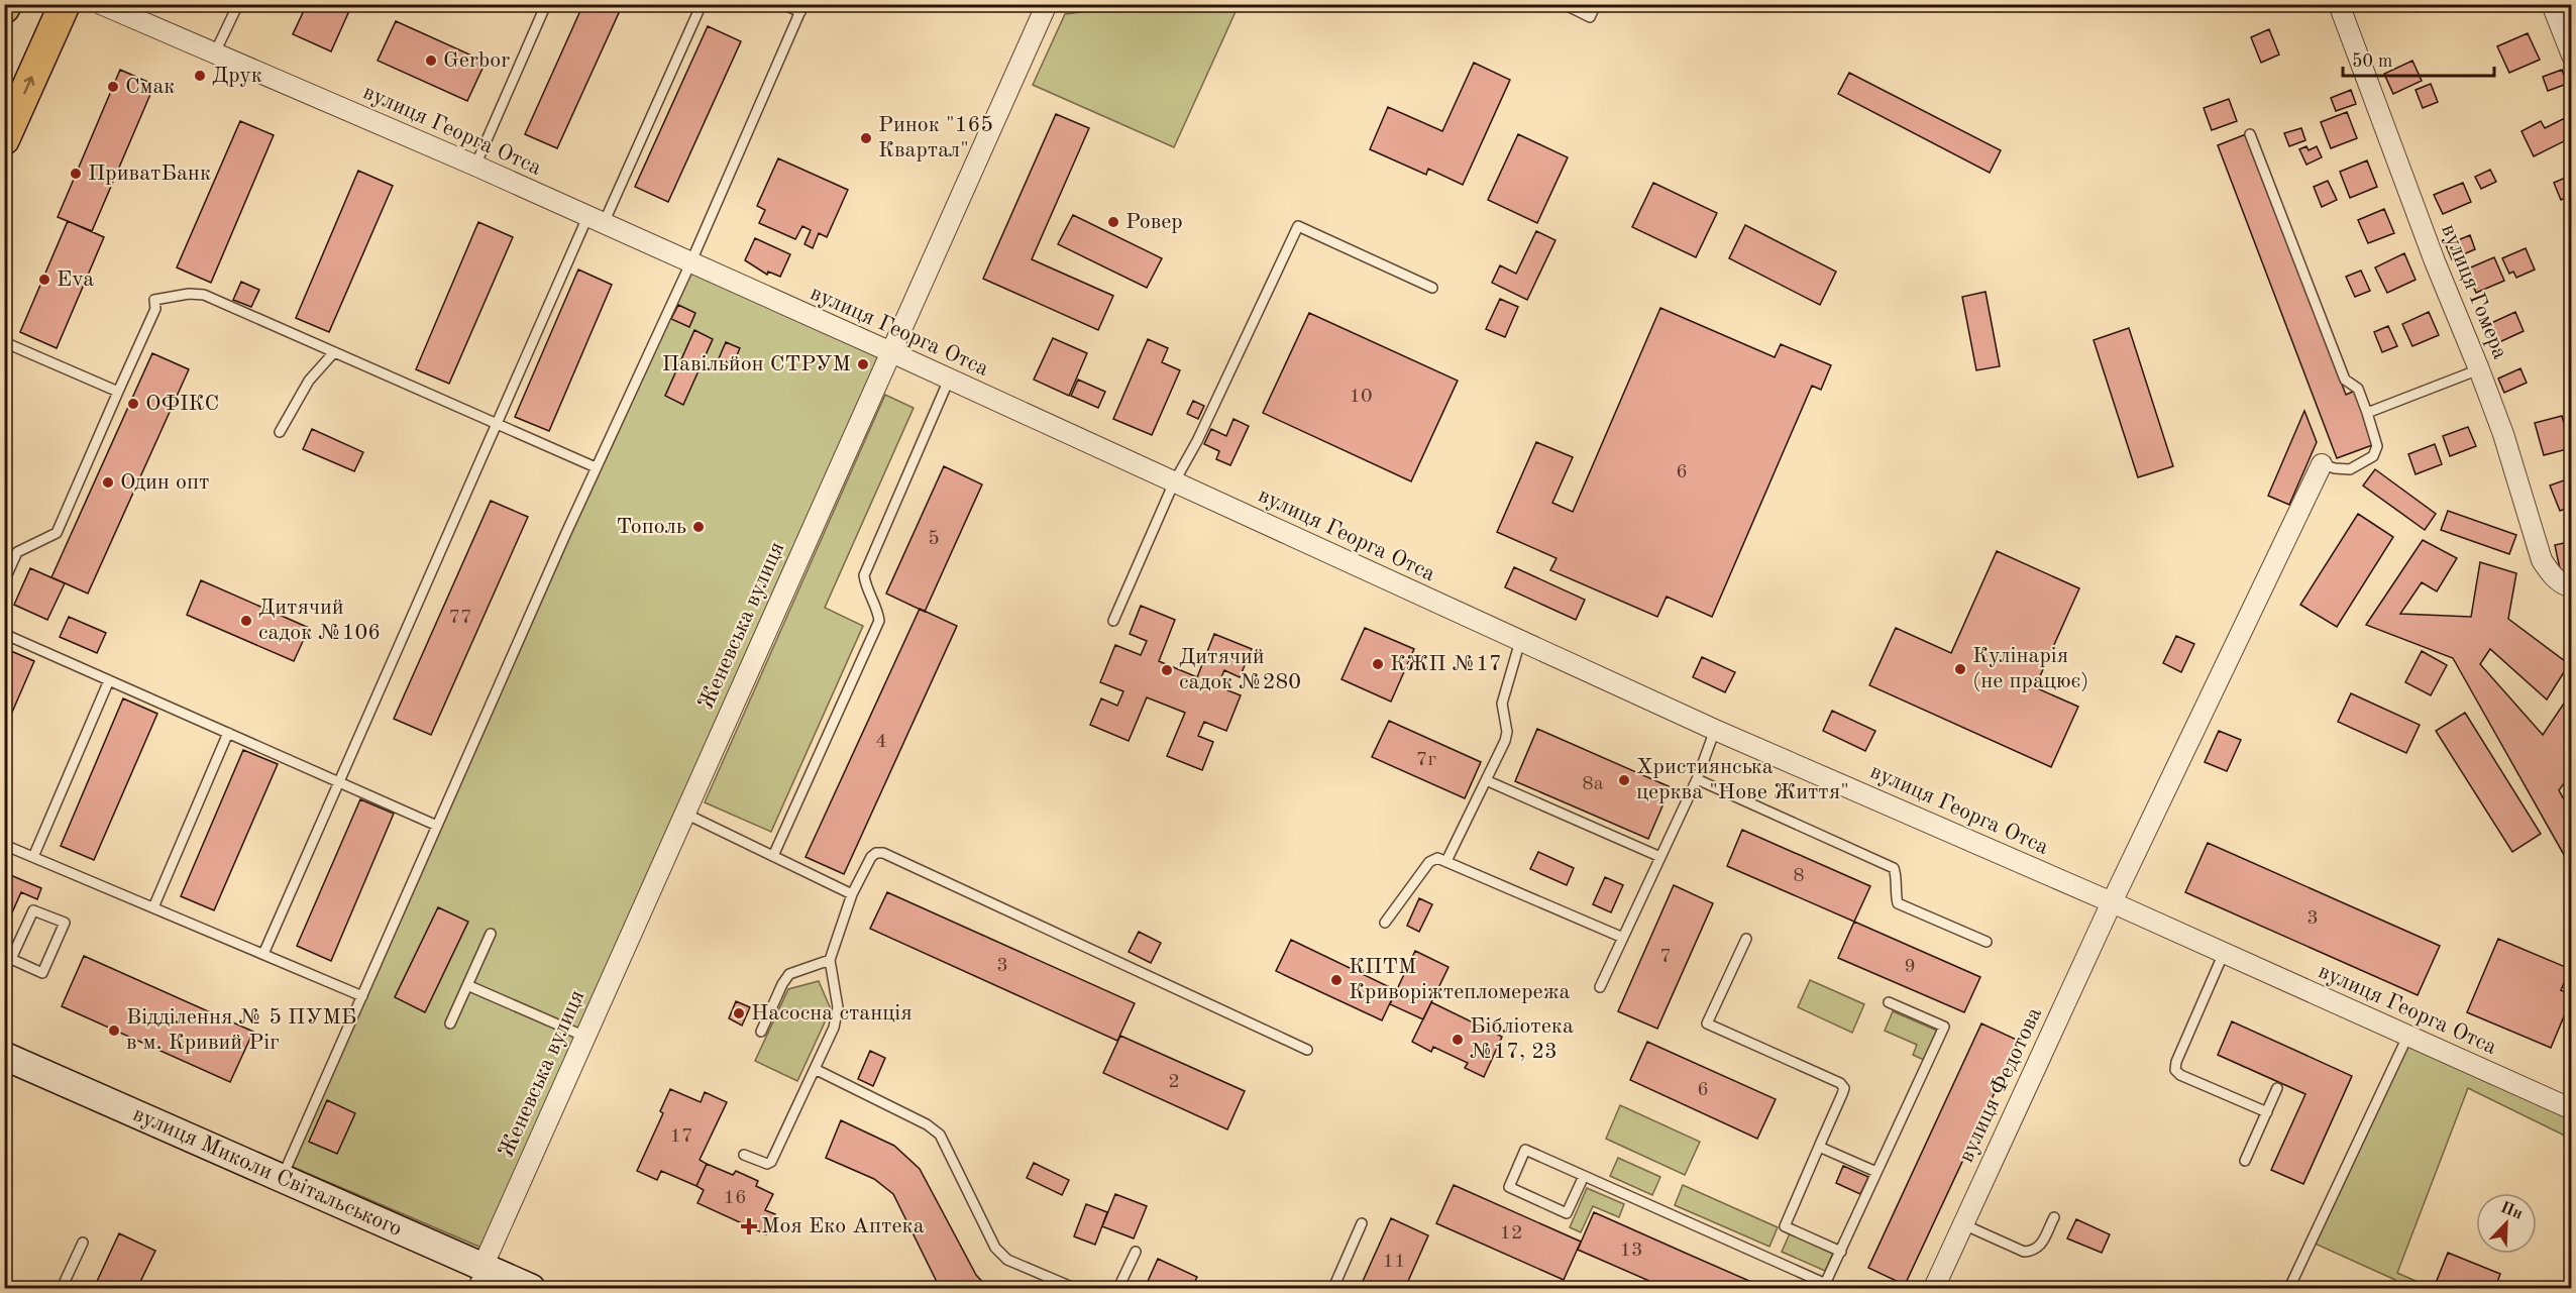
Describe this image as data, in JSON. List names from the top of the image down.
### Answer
{
  "streets": {
    "main road": ["вулиця Миколи Світальського"],
    "street": [
      "вулиця Георга Отса",
      "вулиця Гомера",
      "Женевська вулиця",
      "вулиця Федотова"
    ]
  },
  "crossings": [
    ["вулиця Георга Отса", "Женевська вулиця"],
    ["вулиця Георга Отса", "вулиця Федотова"],
    ["Женевська вулиця", "вулиця Миколи Світальського"]
  ],
  "places": {
    "other": [
      "Gerbor",
      "Друк",
      "Смак",
      "Ринок \"165 Квартал\"",
      "ПриватБанк",
      "Ровер",
      "Eva",
      "Павільйон СТРУМ",
      "ОФІКС",
      "Один опт",
      "Тополь",
      "Дитячий садок №106",
      "КЖП №17",
      "Кулінарія (не працює)",
      "Дитячий садок №280",
      "Християнська церква \"Нове Життя\"",
      "КПТМ Криворіжтепломережа",
      "Насосна станція",
      "Відділення № 5 ПУМБ в м. Кривий Ріг",
      "Бібліотека №17, 23"
    ],
    "health": ["Моя Еко Аптека"]
  },
  "house_numbers": [
    "10",
    "6",
    "5",
    "77",
    "4",
    "7г",
    "8а",
    "8",
    "3",
    "7",
    "3",
    "9",
    "2",
    "6",
    "17",
    "16",
    "12",
    "13",
    "11"
  ],
  "scale_bar": "50 m",
  "north": "top right"
}
